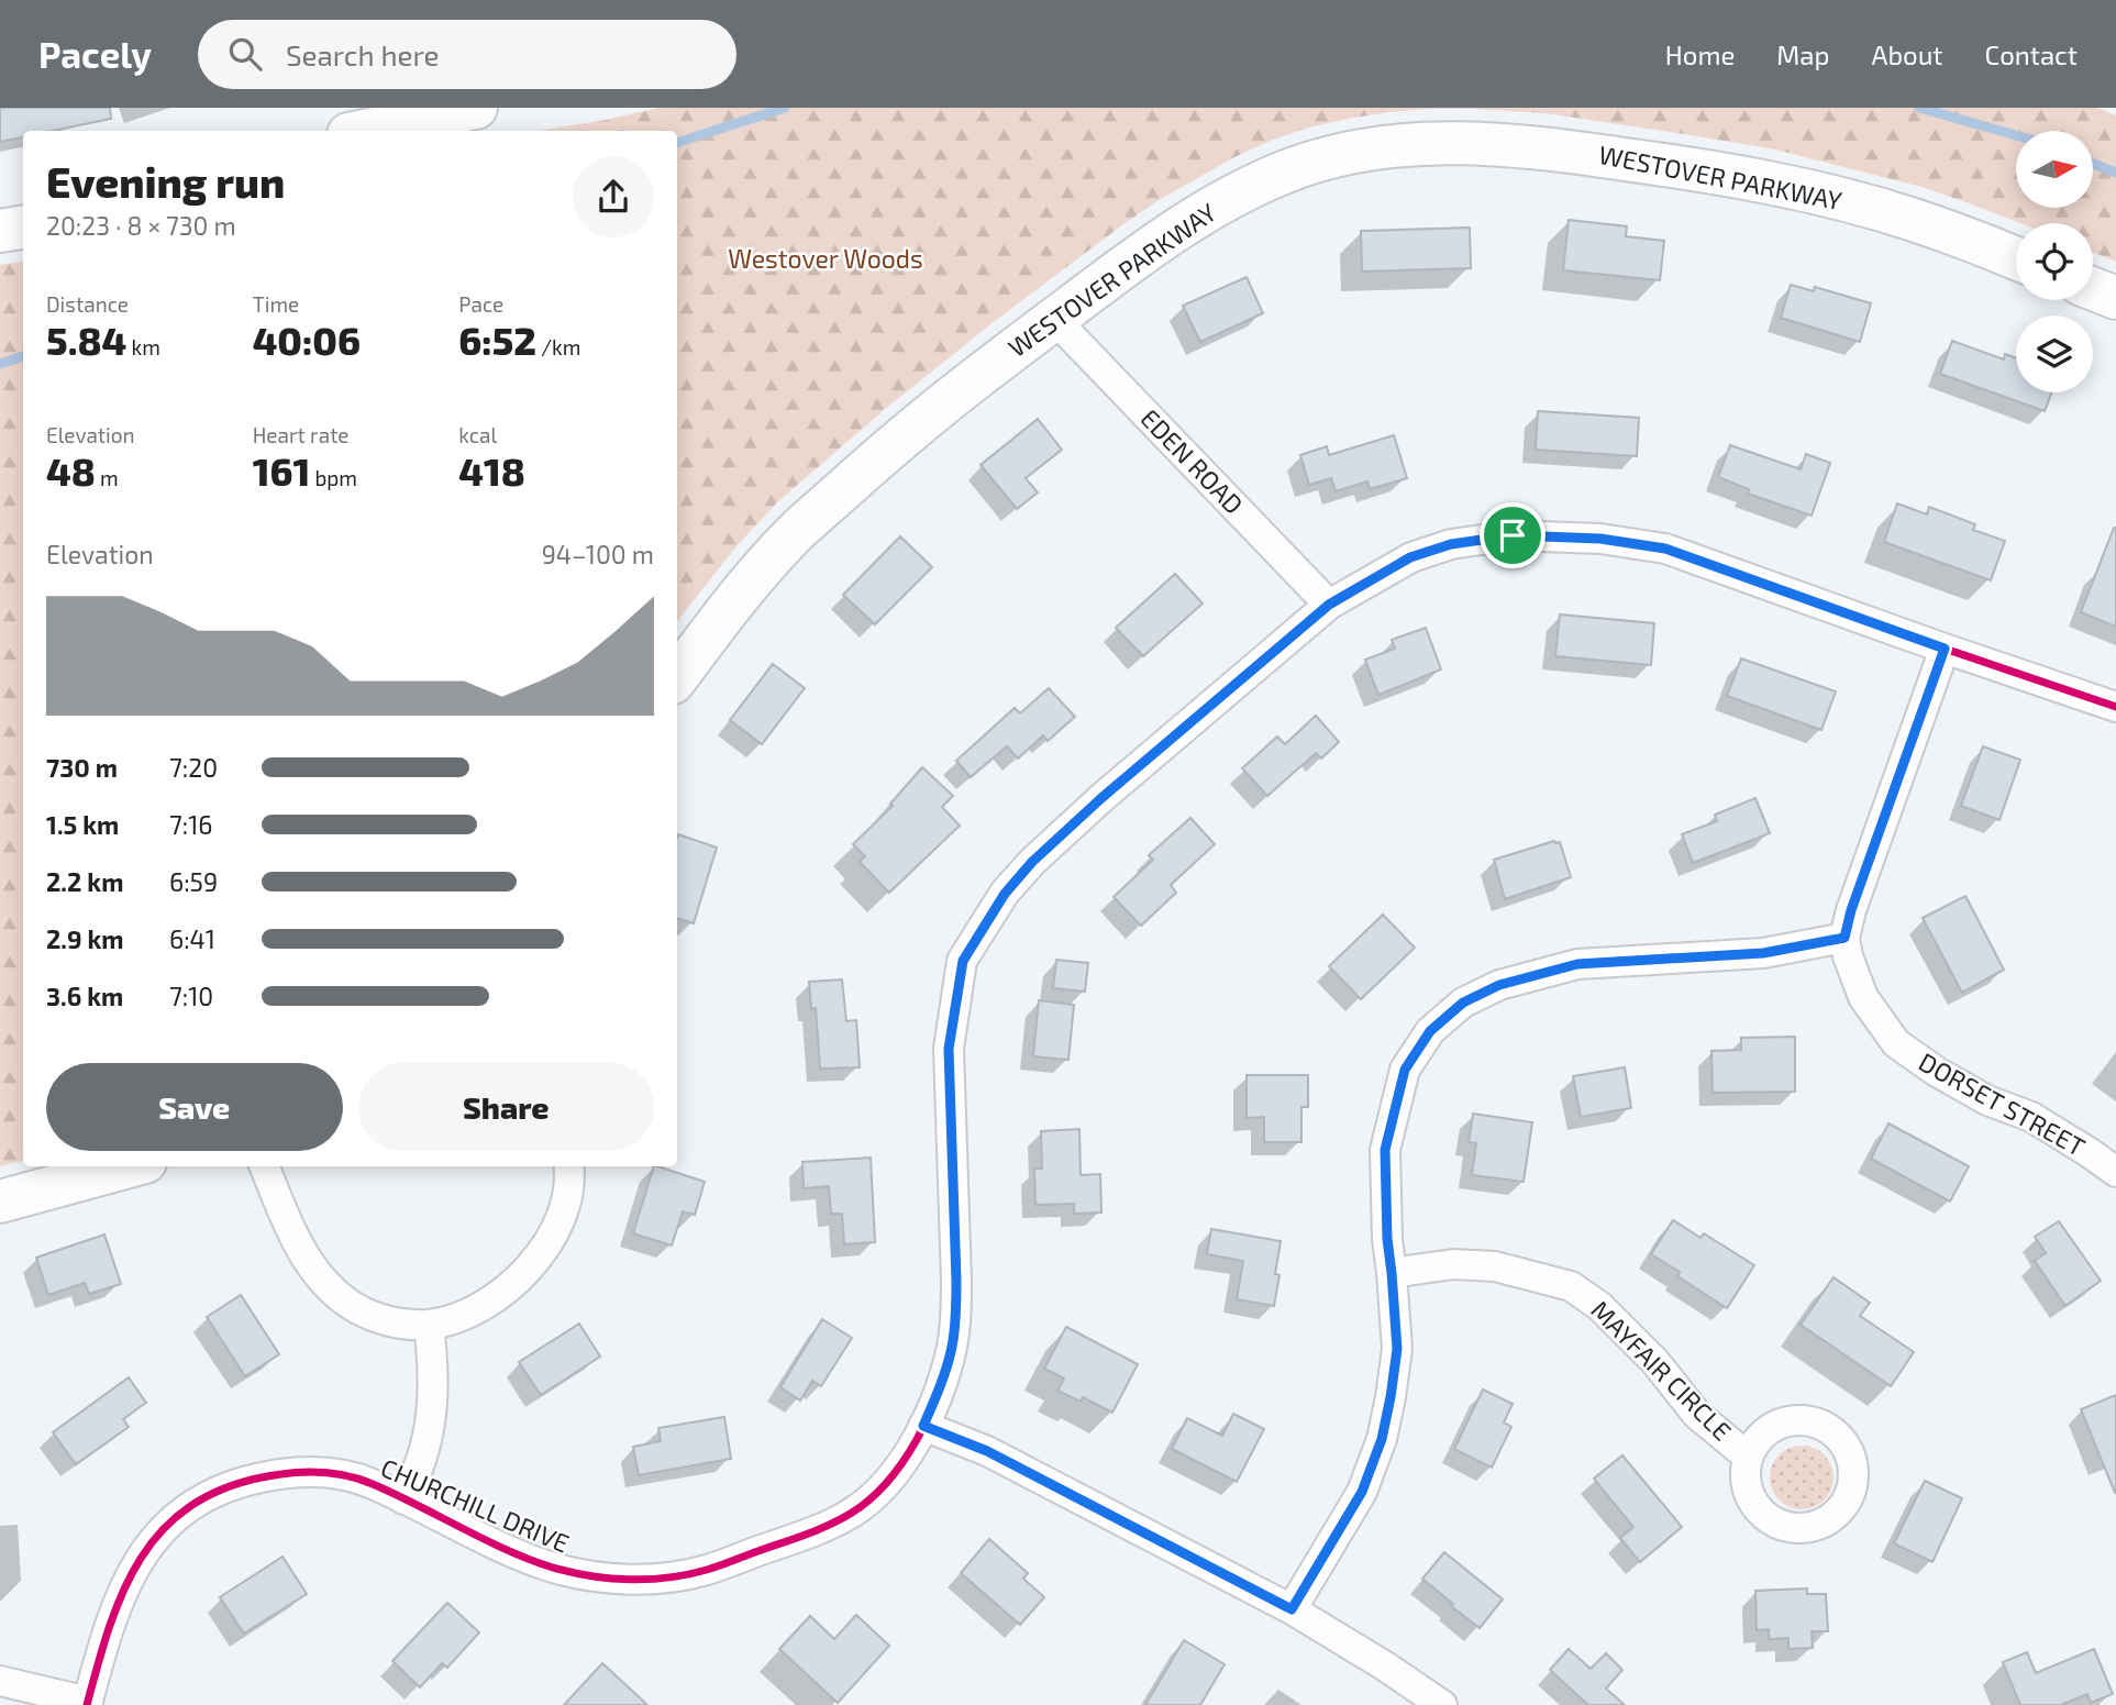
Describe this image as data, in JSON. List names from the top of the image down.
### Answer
{
  "streets": {
    "street": [
      "WESTOVER PARKWAY",
      "EDEN ROAD",
      "DORSET STREET",
      "MAYFAIR CIRCLE",
      "CHURCHILL DRIVE"
    ]
  },
  "crossings": [
    ["WESTOVER PARKWAY", "EDEN ROAD"],
    ["EDEN ROAD", "CHURCHILL DRIVE"]
  ],
  "parks": ["Westover Woods"],
  "north": "right",
  "page": {
    "header": "Pacely",
    "search": "Search here",
    "nav": [
      "Home",
      "Map",
      "About",
      "Contact"
    ],
    "heading": ["Evening run", "20:23 · 8 × 730 m"],
    "stats": [
      ["Distance", "5.84 km"],
      ["Time", "40:06"],
      ["Pace", "6:52 /km"],
      ["Elevation", "48 m"],
      ["Heart rate", "161 bpm"],
      ["kcal", "418"]
    ],
    "chart": ["Elevation", "94–100 m"],
    "list": [
      {
        "name": "730 m",
        "note": "7:20"
      },
      {
        "name": "1.5 km",
        "note": "7:16"
      },
      {
        "name": "2.2 km",
        "note": "6:59"
      },
      {
        "name": "2.9 km",
        "note": "6:41"
      },
      {
        "name": "3.6 km",
        "note": "7:10"
      }
    ],
    "buttons": ["Save", "Share"]
  }
}
